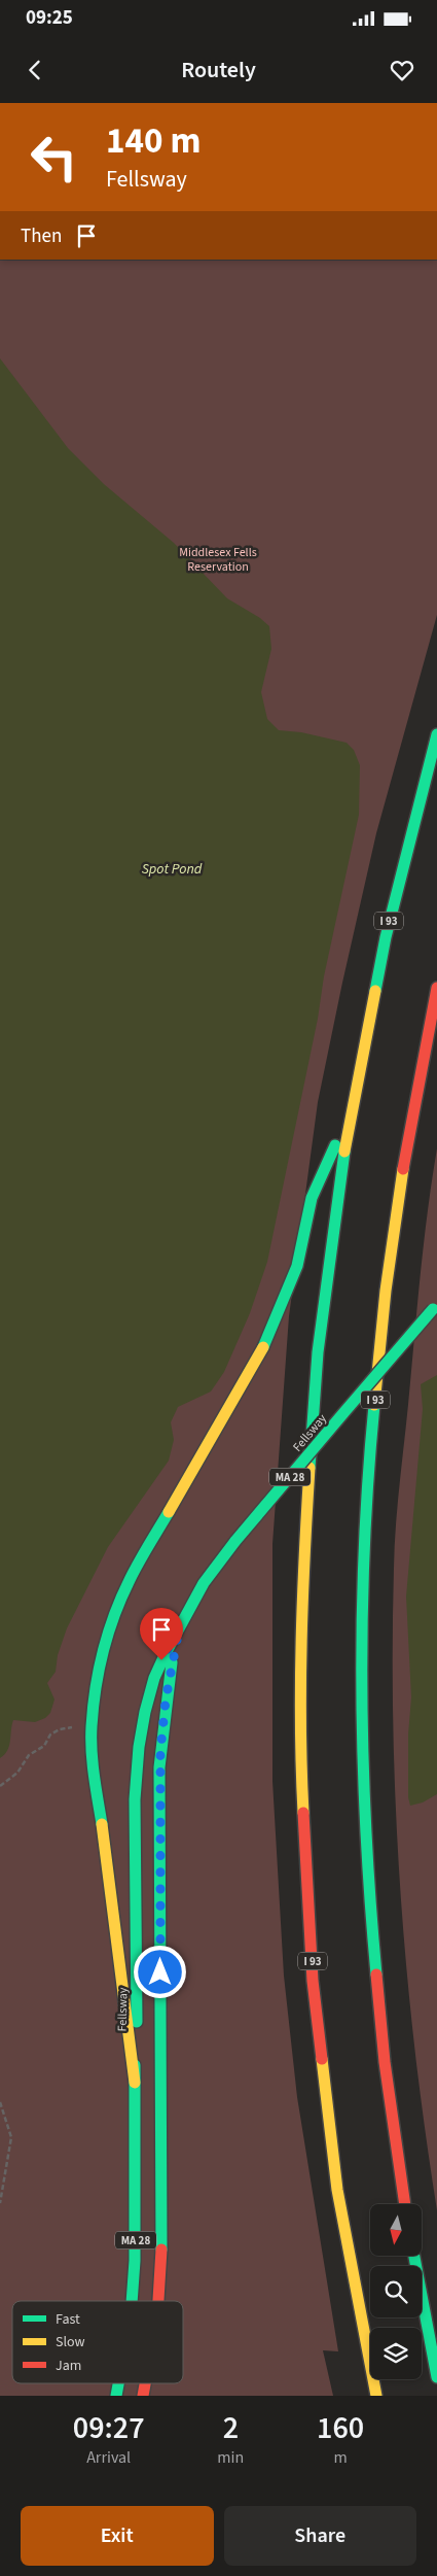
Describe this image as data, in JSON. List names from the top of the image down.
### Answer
{
  "streets": {
    "main road": ["I 93", "Fellsway", "MA 28"]
  },
  "water": ["Spot Pond"],
  "parks": ["Middlesex Fells Reservation"],
  "legend": ["Fast", "Slow", "Jam"],
  "north": "bottom",
  "page": {
    "status": "09:25",
    "header": "Routely",
    "turn": ["140 m", "Fellsway"],
    "then": "Then",
    "eta": [
      "09:27",
      "Arrival",
      "2",
      "min",
      "160",
      "m"
    ],
    "buttons": ["Exit", "Share"]
  }
}
